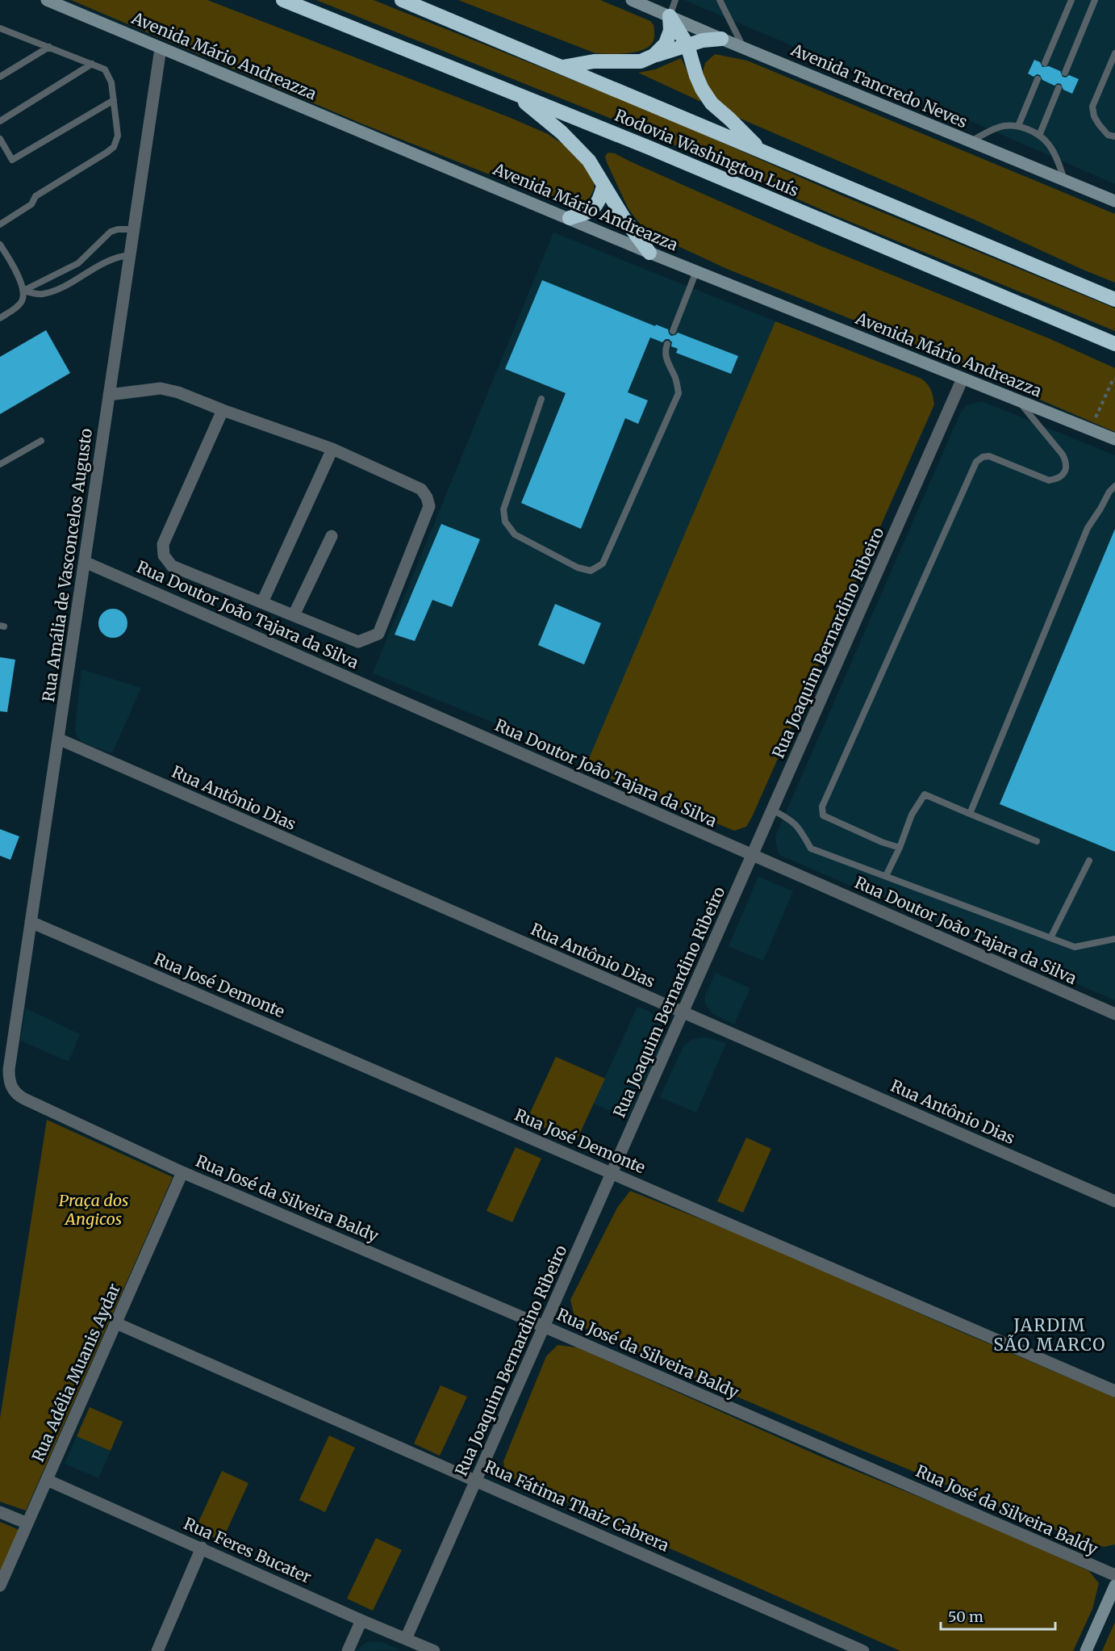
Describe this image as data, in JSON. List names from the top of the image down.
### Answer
{
  "streets": {
    "highway": ["Rodovia Washington Luís"],
    "main road": ["Avenida Mário Andreazza", "Avenida Tancredo Neves"],
    "street": [
      "Rua Amália de Vasconcelos Augusto",
      "Rua Doutor João Tajara da Silva",
      "Rua Joaquim Bernardino Ribeiro",
      "Rua Antônio Dias",
      "Rua José Demonte",
      "Rua José da Silveira Baldy",
      "Rua Adélia Muanis Aydar",
      "Rua Fátima Thaiz Cabrera",
      "Rua Feres Bucater"
    ]
  },
  "crossings": [
    ["Avenida Mário Andreazza", "Rua Amália de Vasconcelos Augusto"],
    ["Avenida Mário Andreazza", "Rua Joaquim Bernardino Ribeiro"],
    ["Rua Amália de Vasconcelos Augusto", "Rua Doutor João Tajara da Silva"],
    ["Rua Amália de Vasconcelos Augusto", "Rua Antônio Dias"],
    ["Rua Amália de Vasconcelos Augusto", "Rua José Demonte"],
    ["Rua Amália de Vasconcelos Augusto", "Rua José da Silveira Baldy"],
    ["Rua Doutor João Tajara da Silva", "Rua Joaquim Bernardino Ribeiro"],
    ["Rua Joaquim Bernardino Ribeiro", "Rua Antônio Dias"],
    ["Rua Joaquim Bernardino Ribeiro", "Rua José Demonte"],
    ["Rua Joaquim Bernardino Ribeiro", "Rua José da Silveira Baldy"],
    ["Rua Joaquim Bernardino Ribeiro", "Rua Fátima Thaiz Cabrera"],
    ["Rua Joaquim Bernardino Ribeiro", "Rua Feres Bucater"],
    ["Rua José da Silveira Baldy", "Rua Adélia Muanis Aydar"],
    ["Rua Adélia Muanis Aydar", "Rua Fátima Thaiz Cabrera"],
    ["Rua Adélia Muanis Aydar", "Rua Feres Bucater"]
  ],
  "districts": ["JARDIM SÃO MARCO"],
  "parks": ["Praça dos Angicos"],
  "scale_bar": "50 m"
}
